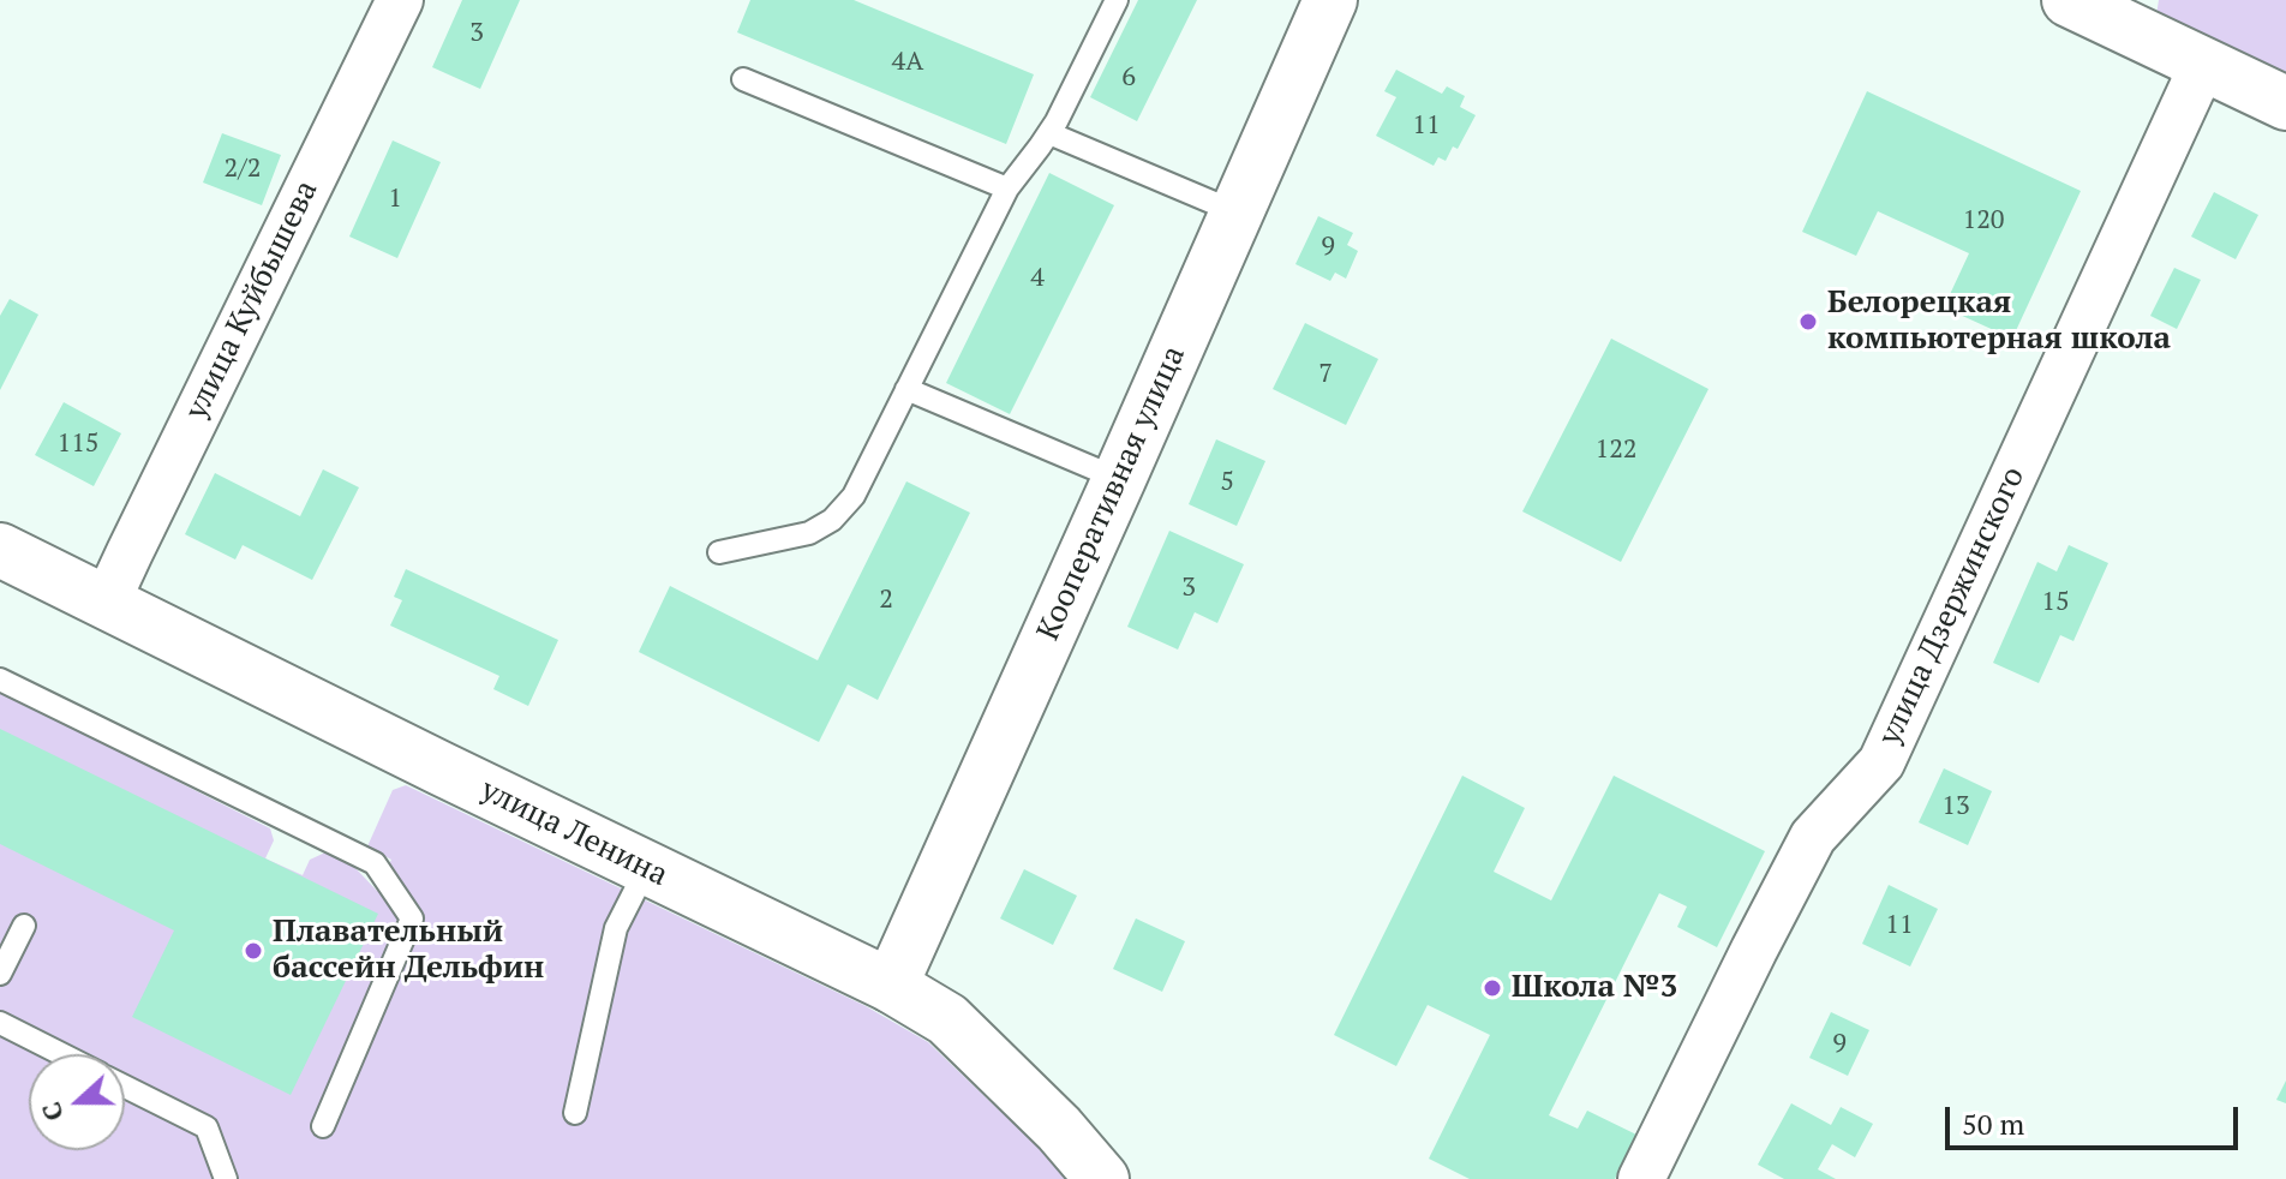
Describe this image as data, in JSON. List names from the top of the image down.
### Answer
{
  "streets": {
    "street": [
      "улица Куйбышева",
      "Кооперативная улица",
      "улица Дзержинского",
      "улица Ленина"
    ]
  },
  "crossings": [
    ["улица Куйбышева", "улица Ленина"],
    ["Кооперативная улица", "улица Ленина"]
  ],
  "places": ["Белорецкая компьютерная школа", "Плавательный бассейн Дельфин", "Школа №3"],
  "house_numbers": [
    "3",
    "4А",
    "6",
    "11",
    "2/2",
    "1",
    "120",
    "9",
    "4",
    "7",
    "115",
    "122",
    "5",
    "3",
    "2",
    "15",
    "13",
    "11",
    "9"
  ],
  "scale_bar": "50 m",
  "north": "left"
}
